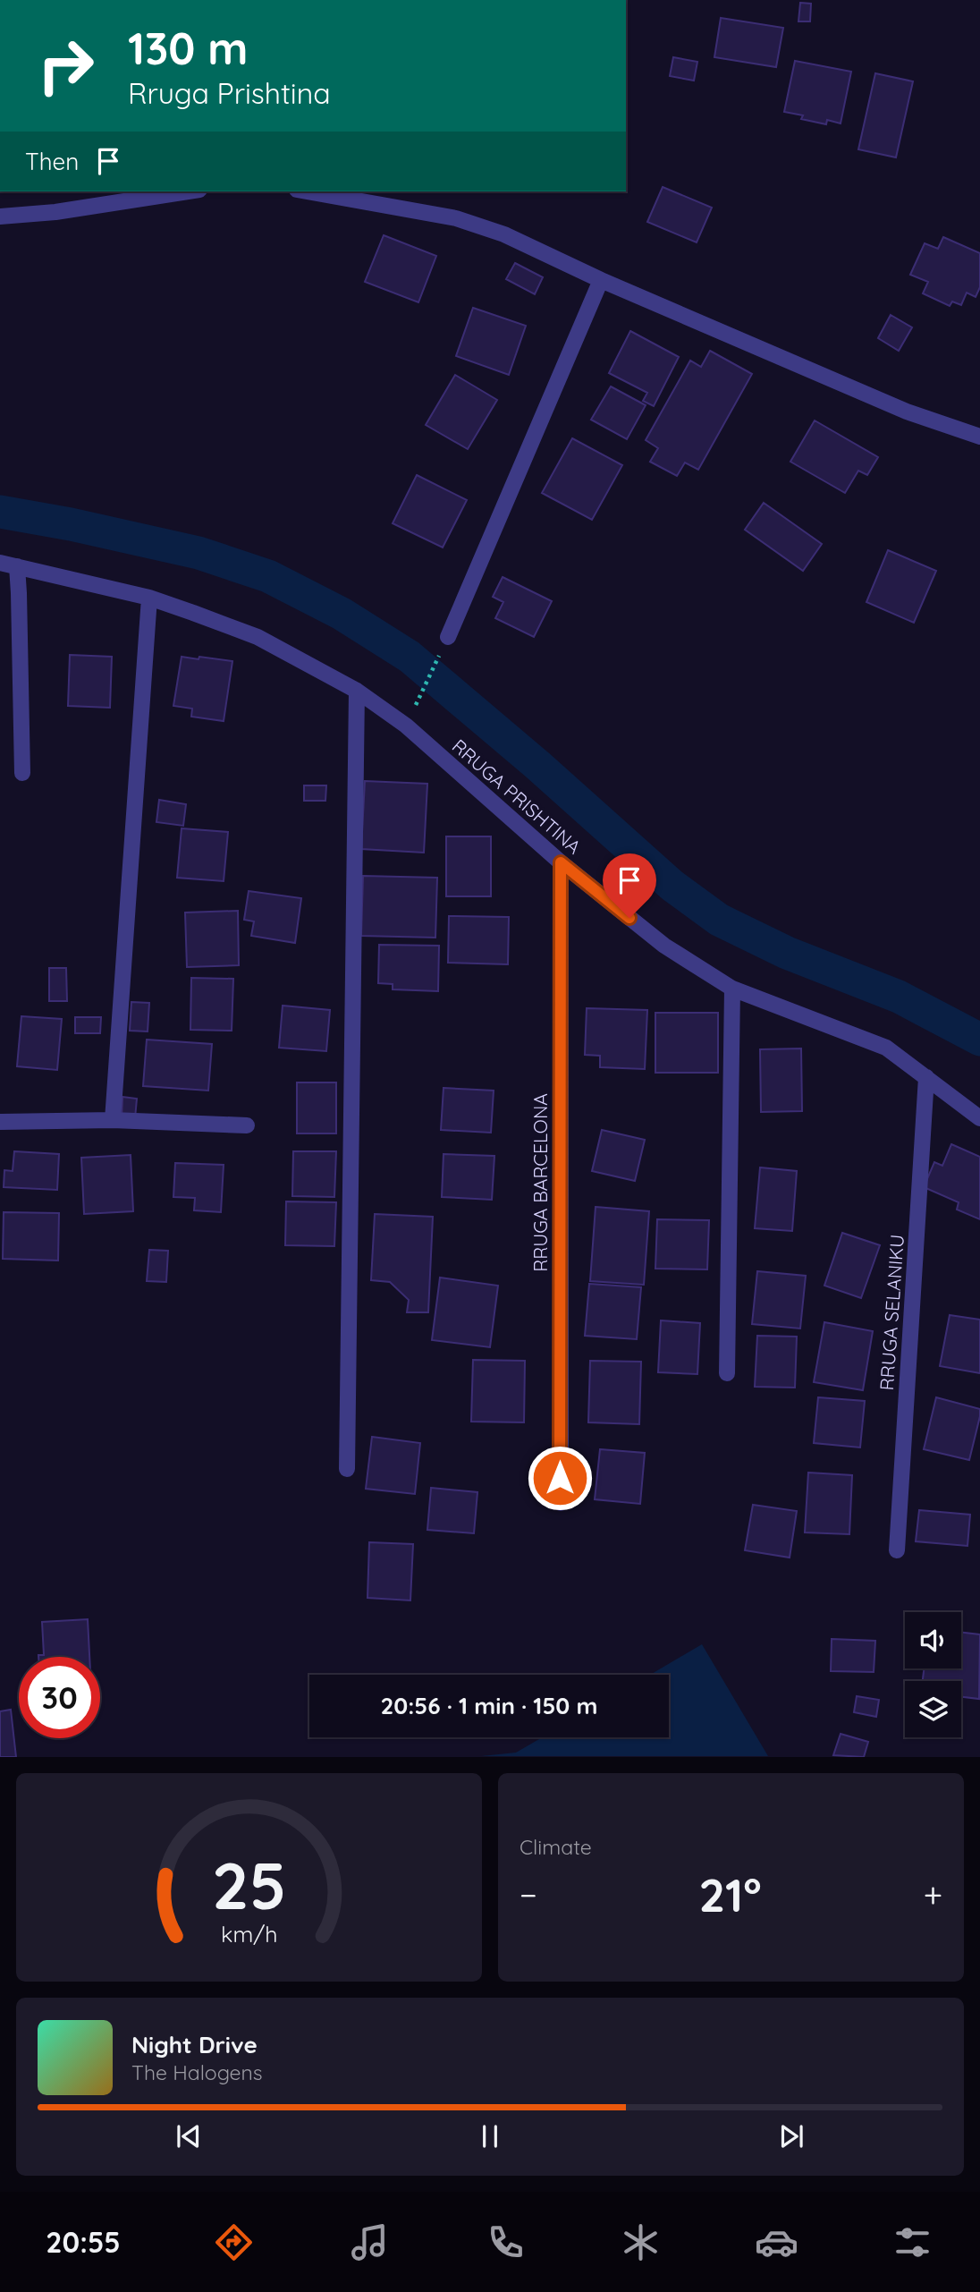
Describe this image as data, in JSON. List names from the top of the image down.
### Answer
{
  "streets": {
    "street": ["RRUGA PRISHTINA", "RRUGA BARCELONA", "RRUGA SELANIKU"]
  },
  "crossings": [
    ["RRUGA PRISHTINA", "RRUGA BARCELONA"],
    ["RRUGA PRISHTINA", "RRUGA SELANIKU"]
  ],
  "page": {
    "turn": ["130 m", "Rruga Prishtina"],
    "then": "Then",
    "limit": "30",
    "trip": "20:56 · 1 min · 150 m",
    "tile": "Climate",
    "heat": ["−", "21°", "+"],
    "song": ["Night Drive", "The Halogens"],
    "tabs": "20:55",
    "gauge": ["25", "km/h"]
  }
}
